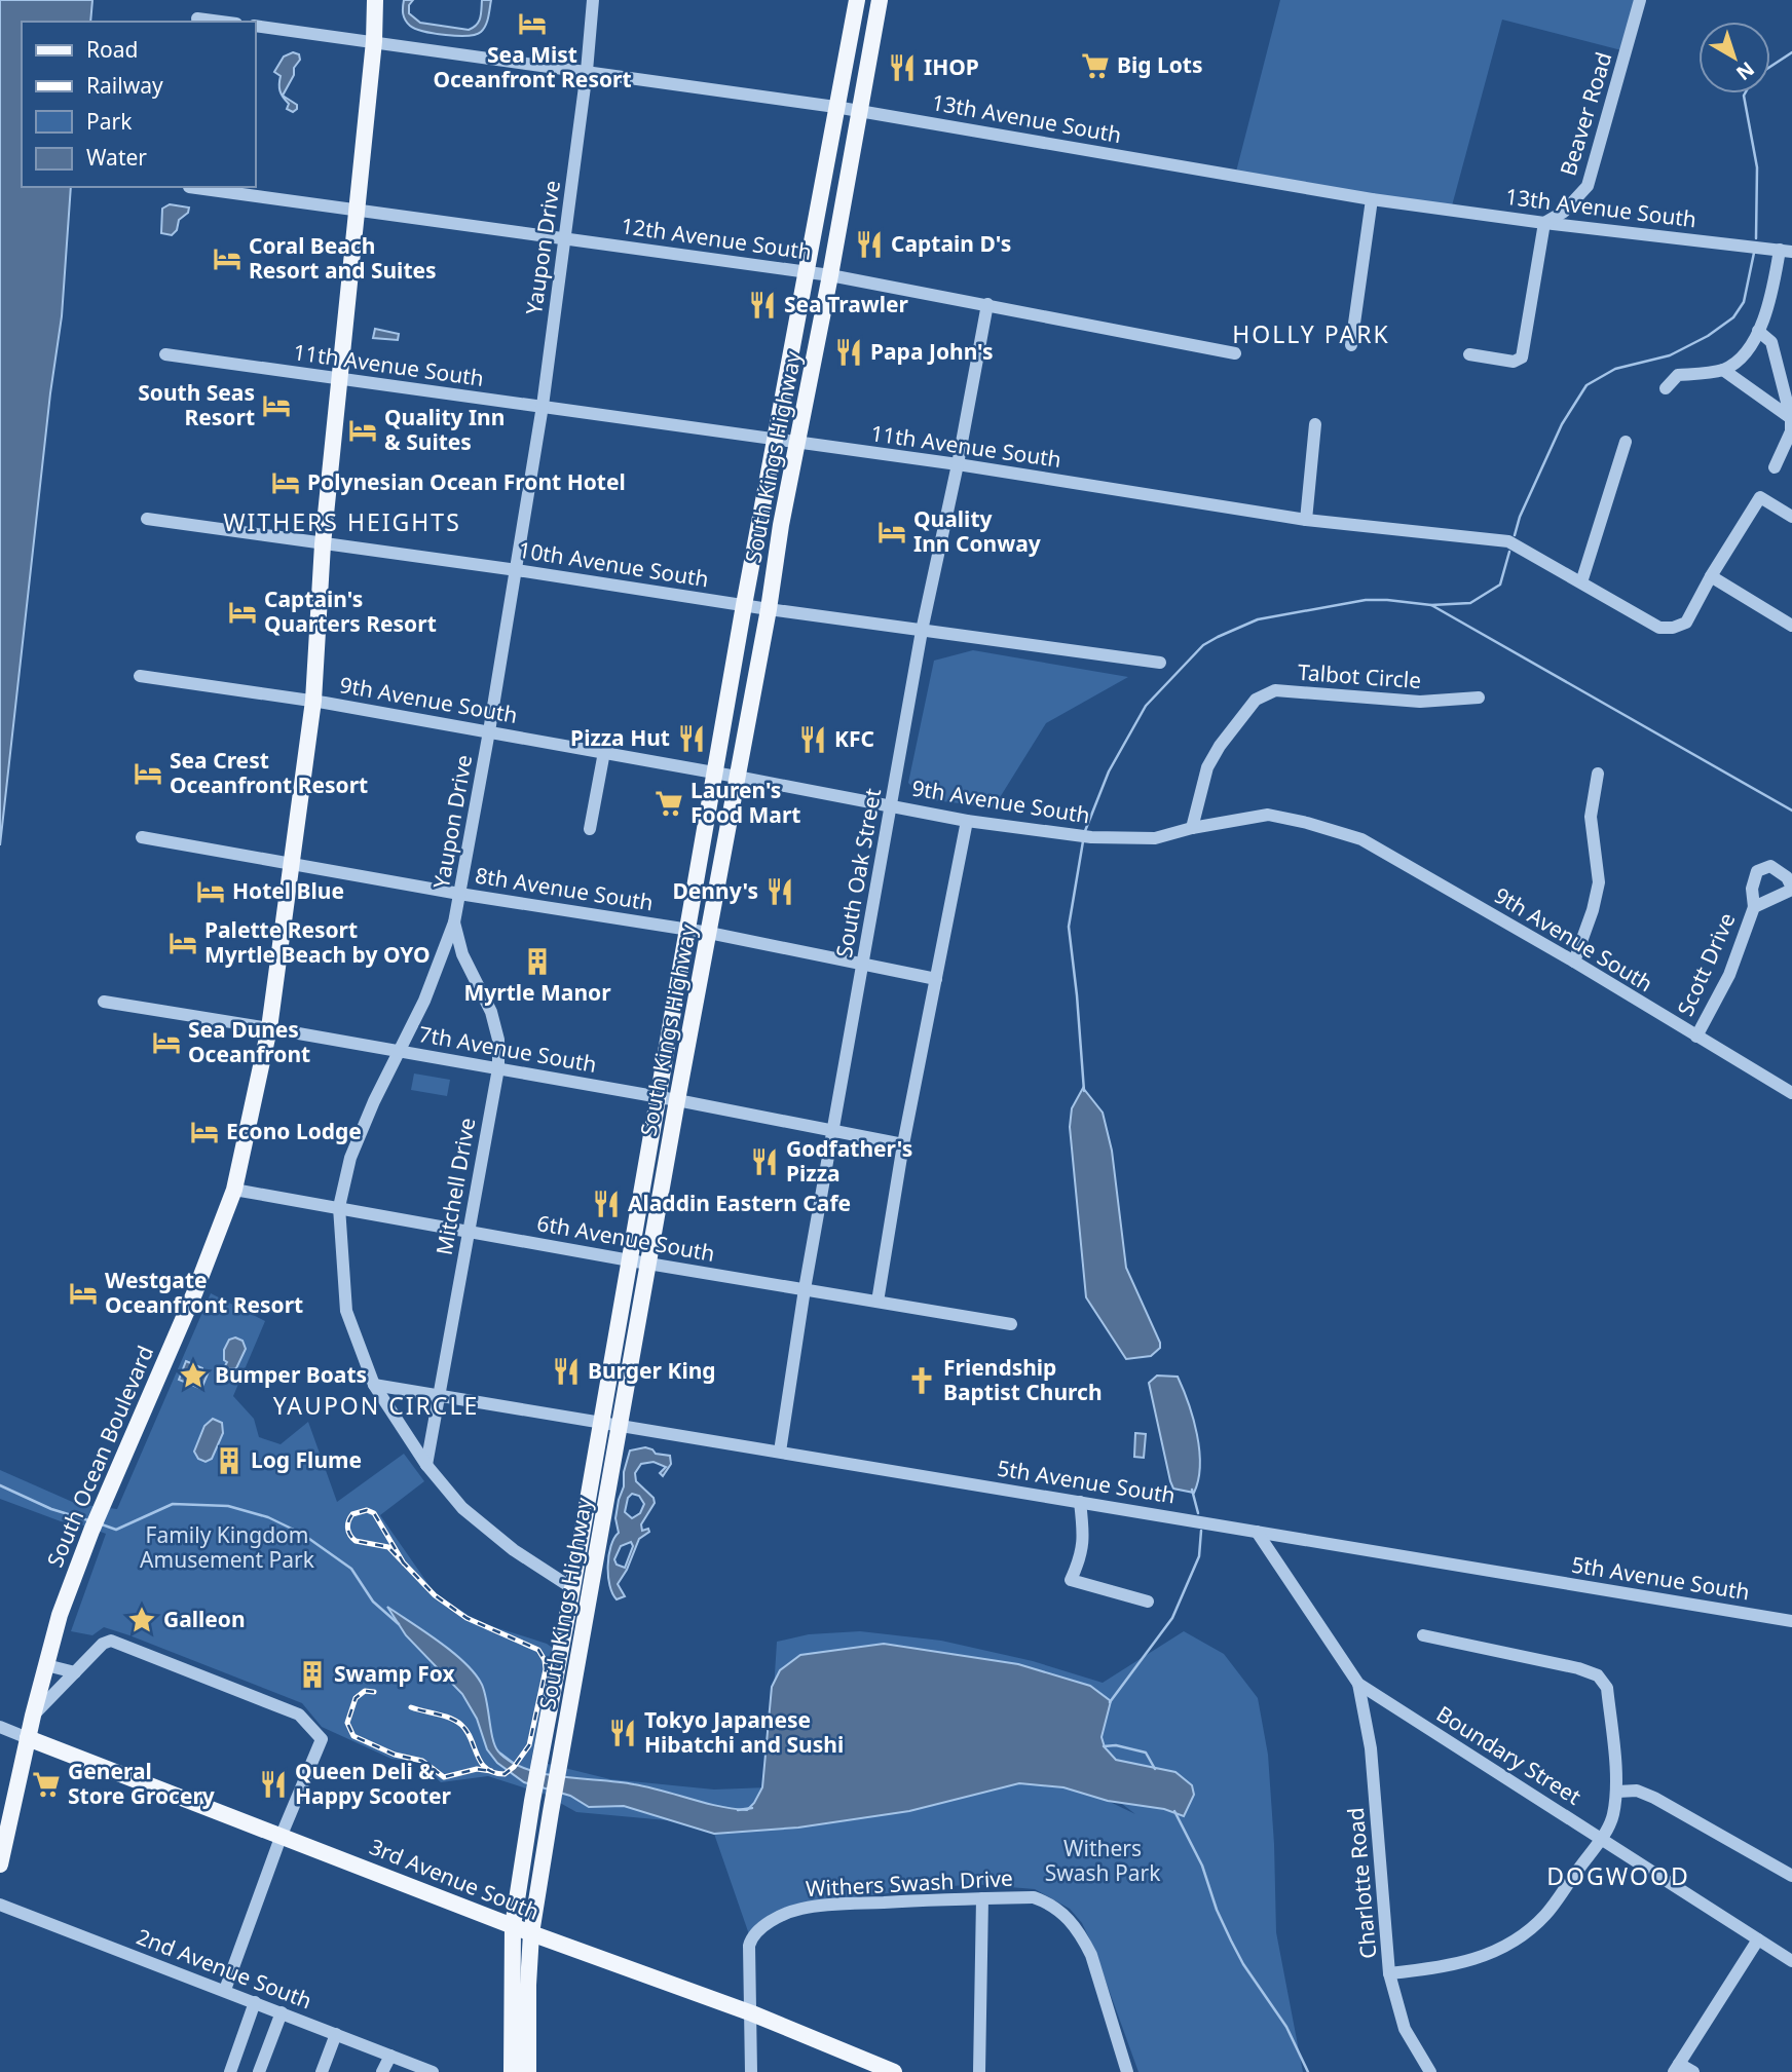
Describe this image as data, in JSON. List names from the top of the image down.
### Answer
{
  "streets": {
    "main road": ["South Kings Highway", "South Ocean Boulevard", "3rd Avenue South"],
    "street": [
      "Beaver Road",
      "13th Avenue South",
      "12th Avenue South",
      "Yaupon Drive",
      "11th Avenue South",
      "10th Avenue South",
      "Talbot Circle",
      "9th Avenue South",
      "South Oak Street",
      "8th Avenue South",
      "Scott Drive",
      "7th Avenue South",
      "Mitchell Drive",
      "6th Avenue South",
      "5th Avenue South",
      "Boundary Street",
      "Charlotte Road",
      "Withers Swash Drive",
      "2nd Avenue South"
    ]
  },
  "crossings": [
    ["Beaver Road", "13th Avenue South"],
    ["13th Avenue South", "Yaupon Drive"],
    ["13th Avenue South", "South Kings Highway"],
    ["13th Avenue South", "South Ocean Boulevard"],
    ["12th Avenue South", "Yaupon Drive"],
    ["12th Avenue South", "South Kings Highway"],
    ["12th Avenue South", "South Oak Street"],
    ["12th Avenue South", "South Ocean Boulevard"],
    ["Yaupon Drive", "11th Avenue South"],
    ["Yaupon Drive", "South Kings Highway"],
    ["Yaupon Drive", "10th Avenue South"],
    ["Yaupon Drive", "9th Avenue South"],
    ["Yaupon Drive", "8th Avenue South"],
    ["Yaupon Drive", "7th Avenue South"],
    ["Yaupon Drive", "Mitchell Drive"],
    ["Yaupon Drive", "6th Avenue South"],
    ["Yaupon Drive", "5th Avenue South"],
    ["11th Avenue South", "South Kings Highway"],
    ["11th Avenue South", "South Oak Street"],
    ["11th Avenue South", "South Ocean Boulevard"],
    ["South Kings Highway", "10th Avenue South"],
    ["South Kings Highway", "9th Avenue South"],
    ["South Kings Highway", "8th Avenue South"],
    ["South Kings Highway", "7th Avenue South"],
    ["South Kings Highway", "6th Avenue South"],
    ["South Kings Highway", "5th Avenue South"],
    ["South Kings Highway", "3rd Avenue South"],
    ["10th Avenue South", "South Oak Street"],
    ["10th Avenue South", "South Ocean Boulevard"],
    ["Talbot Circle", "9th Avenue South"],
    ["9th Avenue South", "South Oak Street"],
    ["9th Avenue South", "Scott Drive"],
    ["9th Avenue South", "South Ocean Boulevard"],
    ["South Oak Street", "8th Avenue South"],
    ["South Oak Street", "7th Avenue South"],
    ["South Oak Street", "6th Avenue South"],
    ["South Oak Street", "5th Avenue South"],
    ["8th Avenue South", "South Ocean Boulevard"],
    ["7th Avenue South", "Mitchell Drive"],
    ["7th Avenue South", "South Ocean Boulevard"],
    ["Mitchell Drive", "6th Avenue South"],
    ["Mitchell Drive", "5th Avenue South"],
    ["6th Avenue South", "South Ocean Boulevard"],
    ["South Ocean Boulevard", "3rd Avenue South"],
    ["5th Avenue South", "Boundary Street"],
    ["Boundary Street", "Charlotte Road"],
    ["3rd Avenue South", "Withers Swash Drive"]
  ],
  "districts": [
    "HOLLY PARK",
    "WITHERS HEIGHTS",
    "YAUPON CIRCLE",
    "DOGWOOD"
  ],
  "parks": ["Family Kingdom Amusement Park", "Withers Swash Park"],
  "places": {
    "hotel": [
      "Sea Mist Oceanfront Resort",
      "Coral Beach Resort and Suites",
      "South Seas Resort",
      "Quality Inn & Suites",
      "Polynesian Ocean Front Hotel",
      "Quality Inn Conway",
      "Captain's Quarters Resort",
      "Sea Crest Oceanfront Resort",
      "Hotel Blue",
      "Palette Resort Myrtle Beach by OYO",
      "Sea Dunes Oceanfront",
      "Econo Lodge",
      "Westgate Oceanfront Resort"
    ],
    "supermarket": ["Big Lots", "Lauren's Food Mart", "General Store Grocery"],
    "restaurant": [
      "IHOP",
      "Captain D's",
      "Sea Trawler",
      "Papa John's",
      "Pizza Hut",
      "KFC",
      "Denny's",
      "Godfather's Pizza",
      "Aladdin Eastern Cafe",
      "Burger King",
      "Tokyo Japanese Hibatchi and Sushi",
      "Queen Deli & Happy Scooter"
    ],
    "building": ["Myrtle Manor", "Log Flume", "Swamp Fox"],
    "place": ["Bumper Boats", "Galleon"],
    "church": ["Friendship Baptist Church"]
  },
  "legend": [
    "Road",
    "Railway",
    "Park",
    "Water"
  ],
  "north": "bottom right"
}
